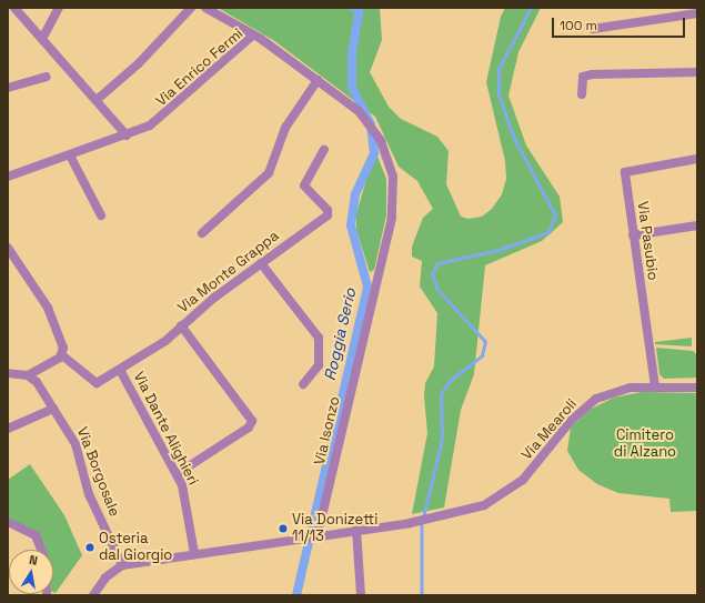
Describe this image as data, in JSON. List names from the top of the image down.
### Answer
{
  "streets": {
    "street": [
      "Via Enrico Fermi",
      "Via Pasubio",
      "Via Monte Grappa",
      "Via Dante Alighieri",
      "Via Mearoli",
      "Via Isonzo",
      "Via Borgosale"
    ]
  },
  "crossings": [
    ["Via Enrico Fermi", "Via Isonzo"],
    ["Via Pasubio", "Via Mearoli"],
    ["Via Monte Grappa", "Via Dante Alighieri"],
    ["Via Dante Alighieri", "Via Mearoli"],
    ["Via Mearoli", "Via Isonzo"],
    ["Via Mearoli", "Via Borgosale"]
  ],
  "water": ["Roggia Serio"],
  "parks": ["Cimitero di Alzano"],
  "places": ["Via Donizetti 11/13", "Osteria dal Giorgio"],
  "scale_bar": "100 m",
  "north": "top"
}
